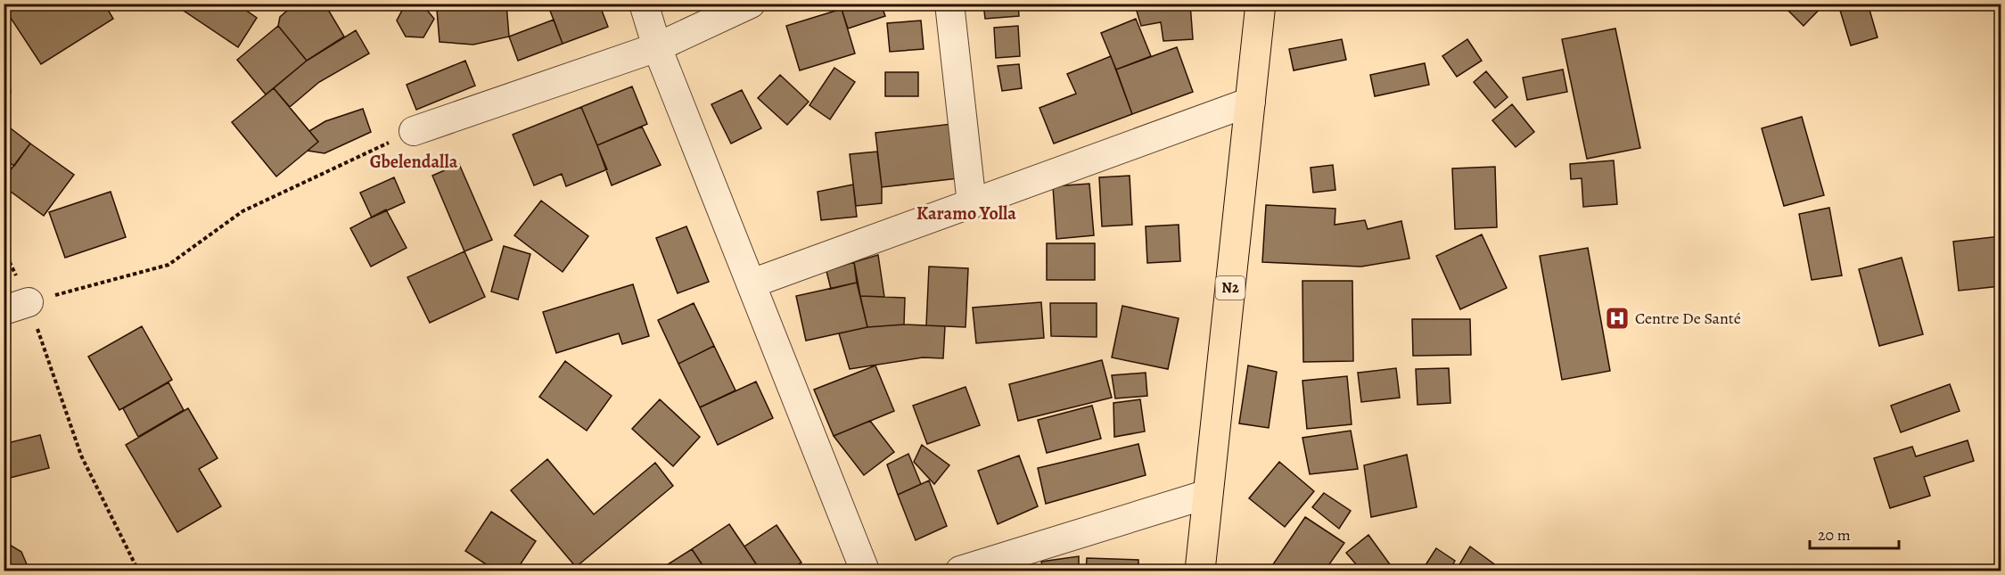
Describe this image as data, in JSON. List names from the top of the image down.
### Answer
{
  "streets": {
    "highway": ["N2"]
  },
  "districts": ["Gbelendalla", "Karamo Yolla"],
  "places": {
    "hospital": ["Centre De Santé"]
  },
  "scale_bar": "20 m"
}
